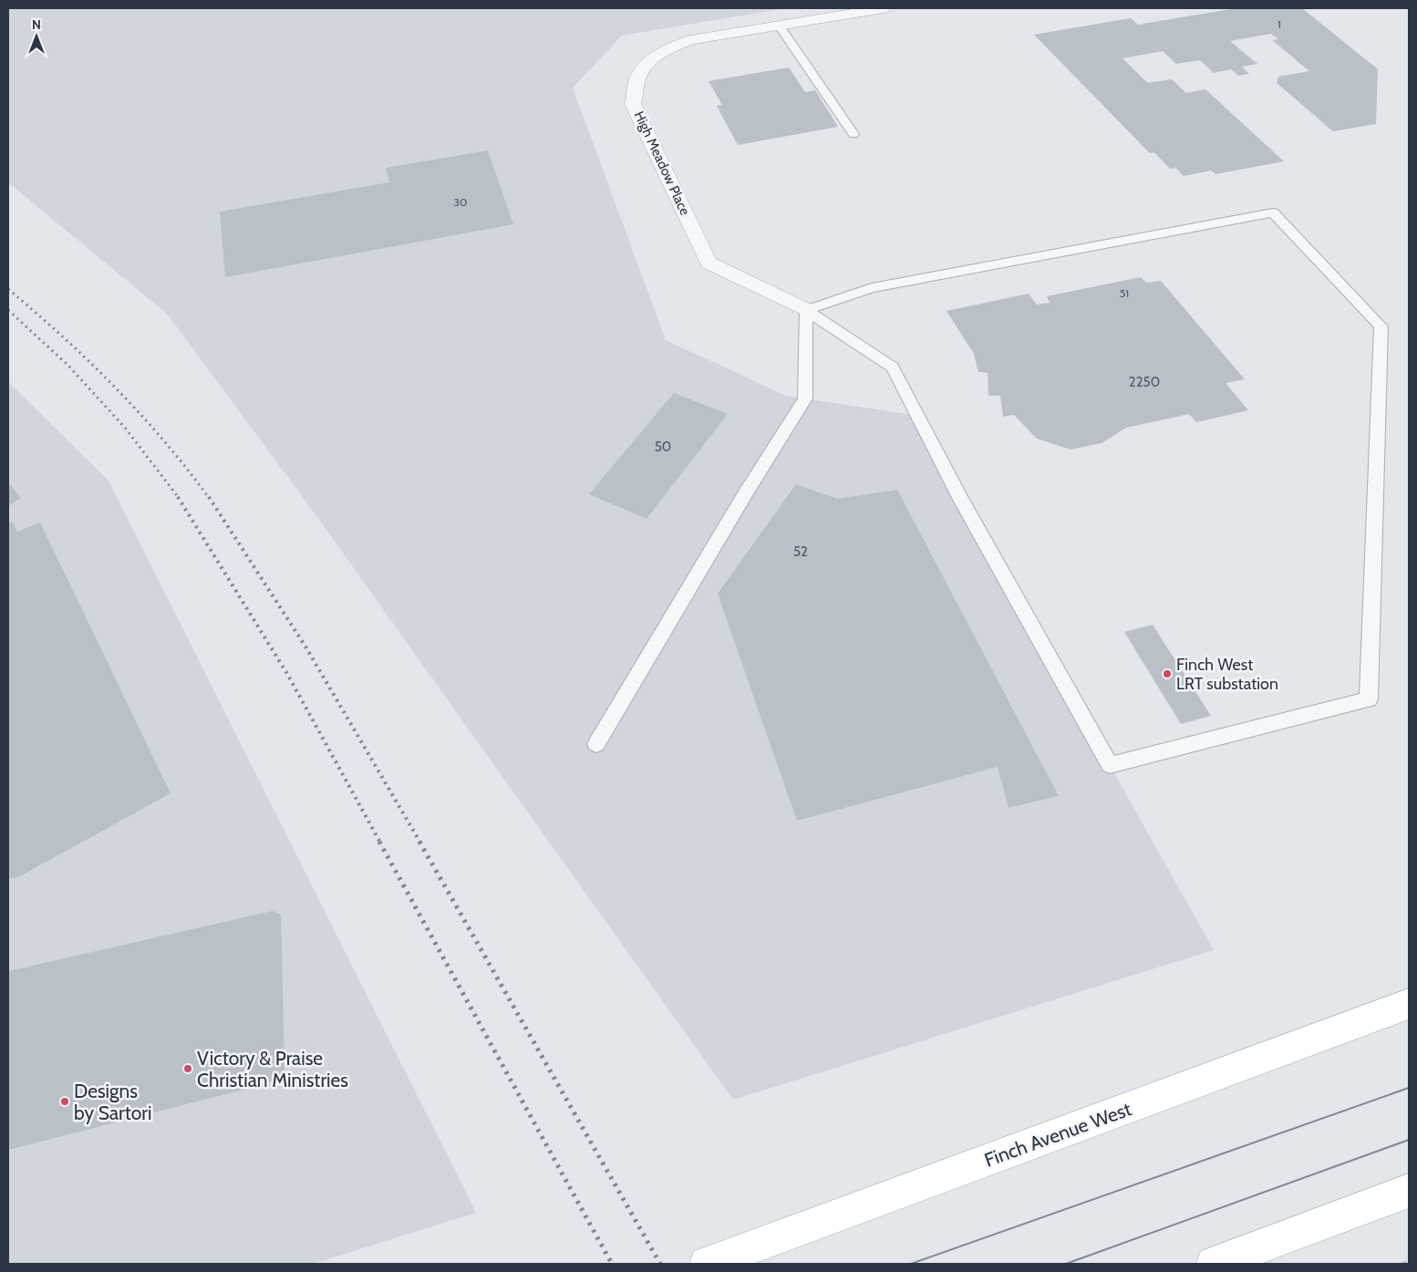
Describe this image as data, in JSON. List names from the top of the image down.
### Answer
{
  "streets": {
    "main road": ["Finch Avenue West"],
    "street": ["High Meadow Place"]
  },
  "places": ["Finch West LRT substation", "Victory & Praise Christian Ministries", "Designs by Sartori"],
  "house_numbers": [
    "1",
    "30",
    "51",
    "2250",
    "50",
    "52"
  ],
  "north": "top"
}
